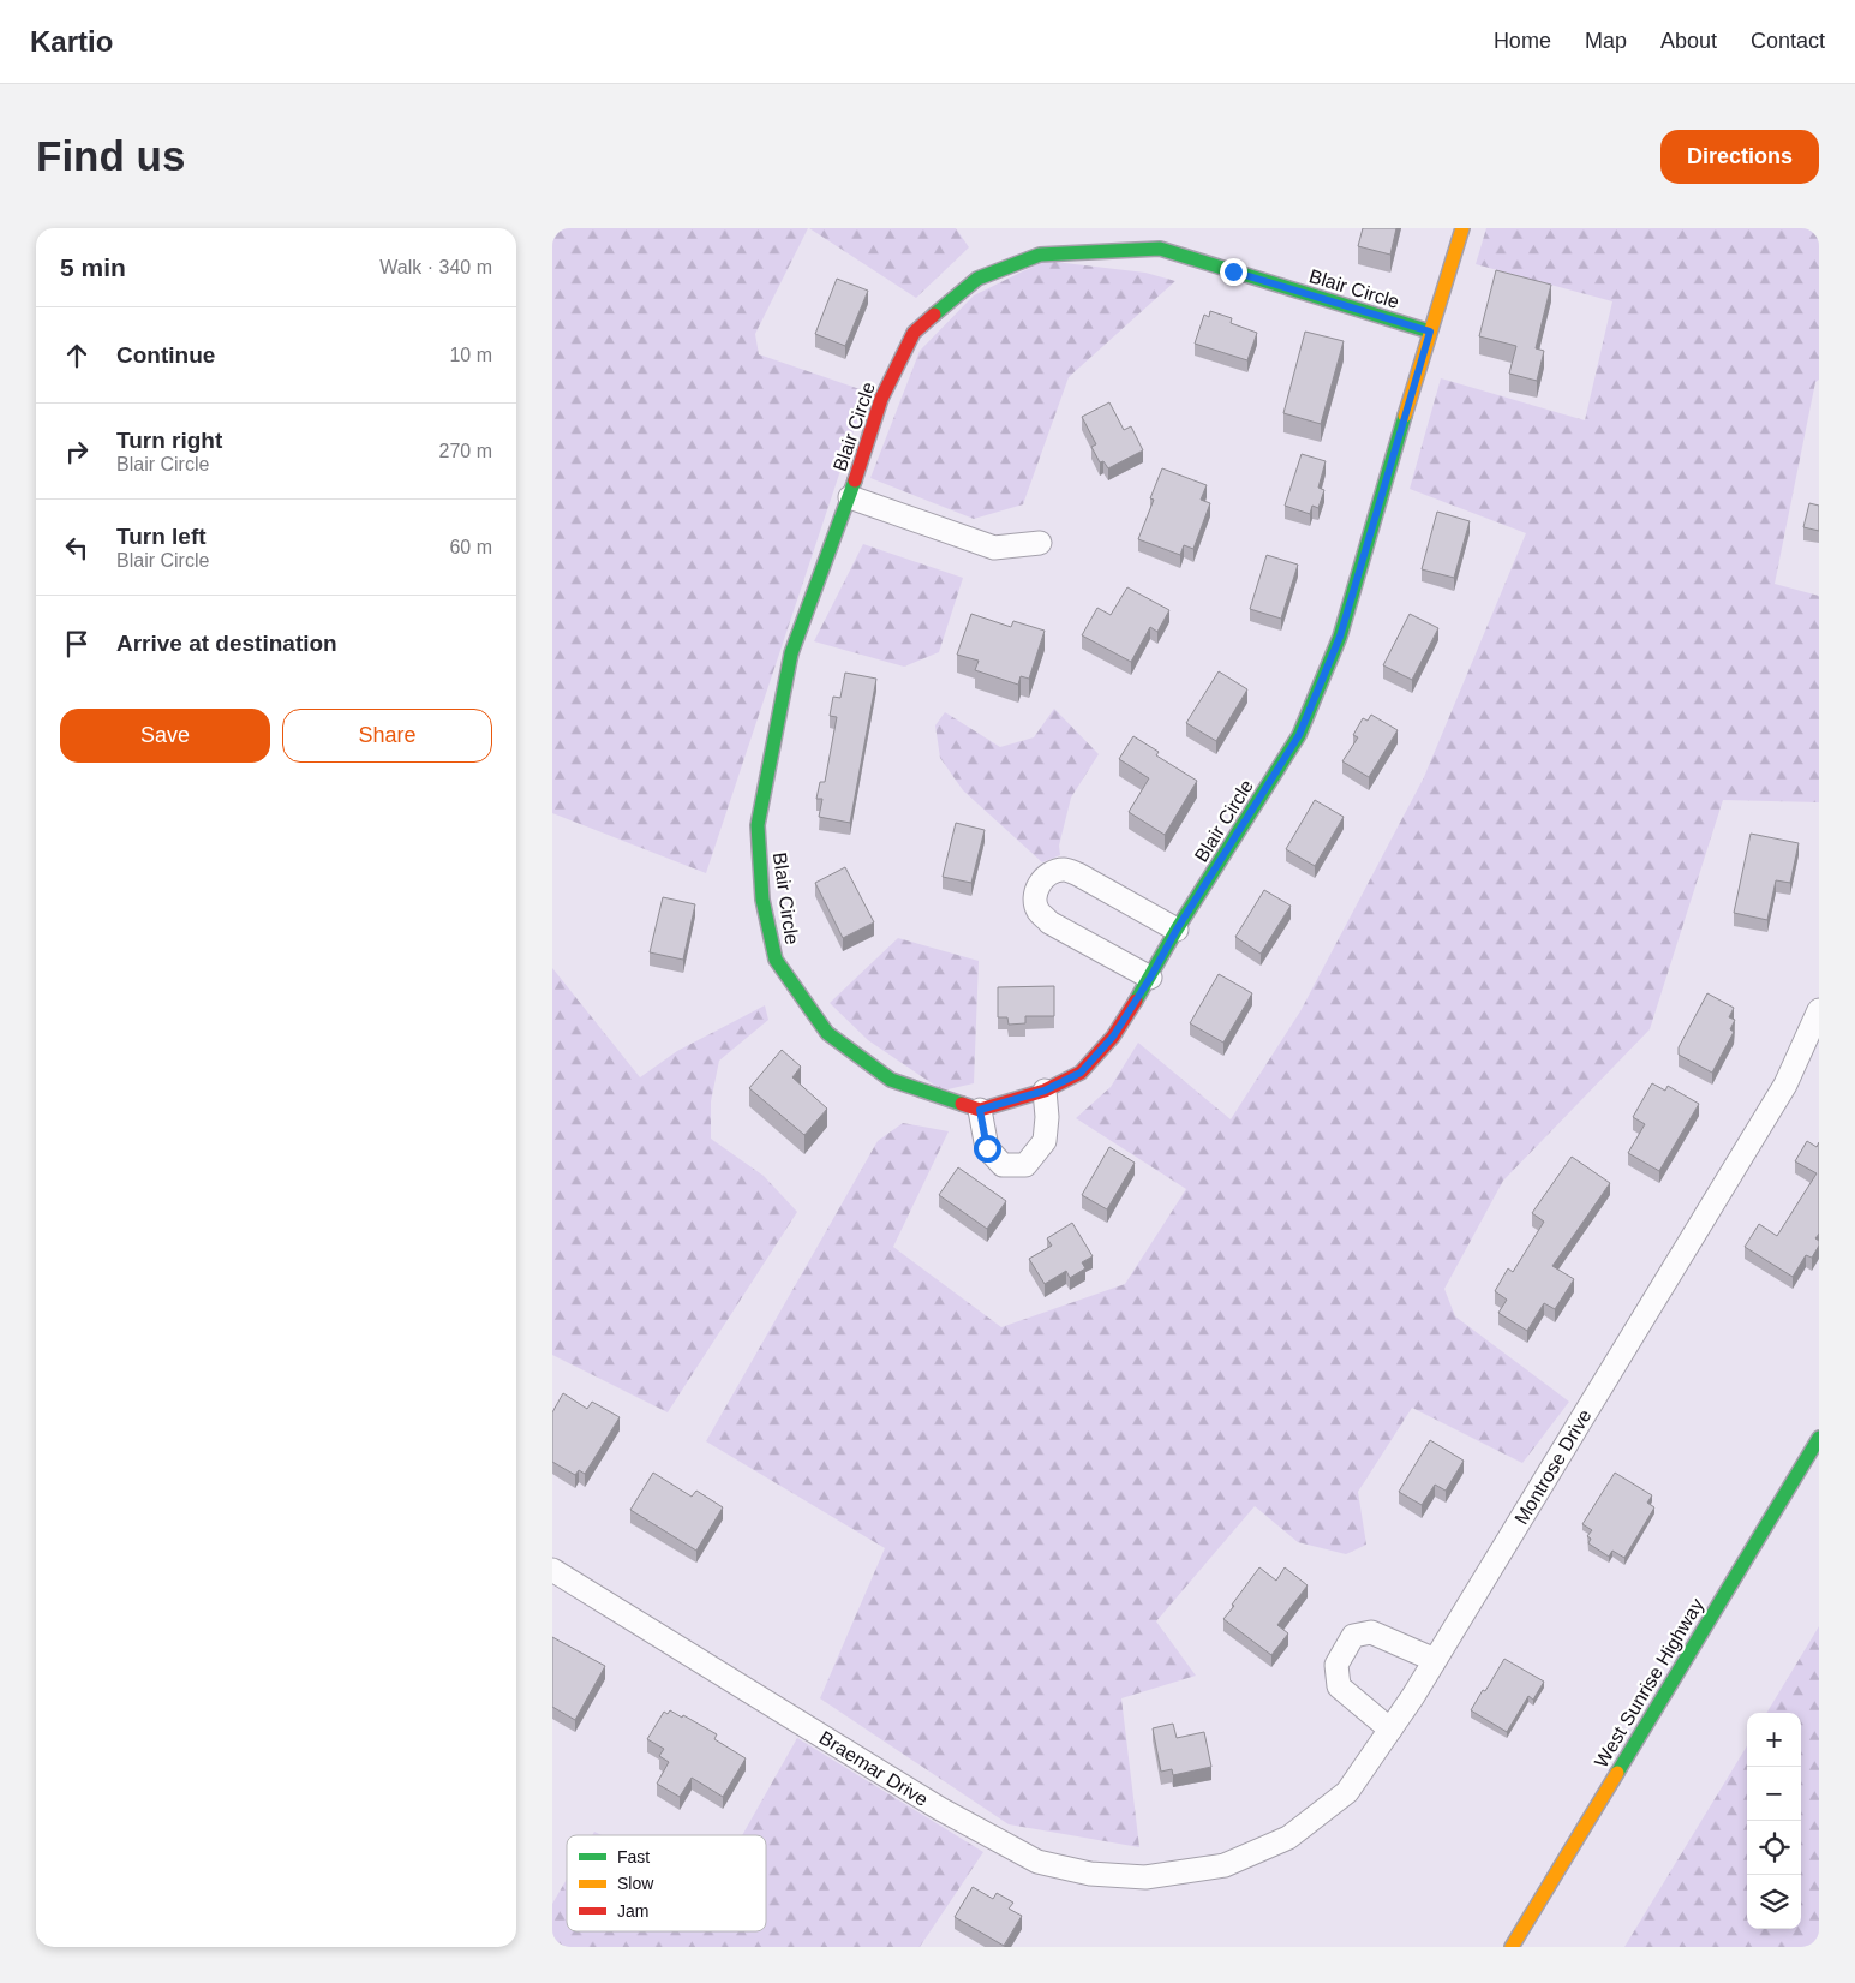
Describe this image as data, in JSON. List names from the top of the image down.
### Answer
{
  "streets": {
    "street": [
      "Blair Circle",
      "Montrose Drive",
      "West Sunrise Highway",
      "Braemar Drive"
    ]
  },
  "crossings": [
    ["Montrose Drive", "Braemar Drive"]
  ],
  "legend": ["Fast", "Slow", "Jam"],
  "page": {
    "header": "Kartio",
    "nav": [
      "Home",
      "Map",
      "About",
      "Contact"
    ],
    "buttons": [
      "Directions",
      ["Save", "Share"]
    ],
    "title": "Find us",
    "heading": ["5 min", "Walk · 340 m"],
    "list": [
      ["Continue", "10 m"],
      ["Turn right", "Blair Circle", "270 m"],
      ["Turn left", "Blair Circle", "60 m"],
      "Arrive at destination"
    ],
    "map_buttons": ["+", "−"]
  }
}
